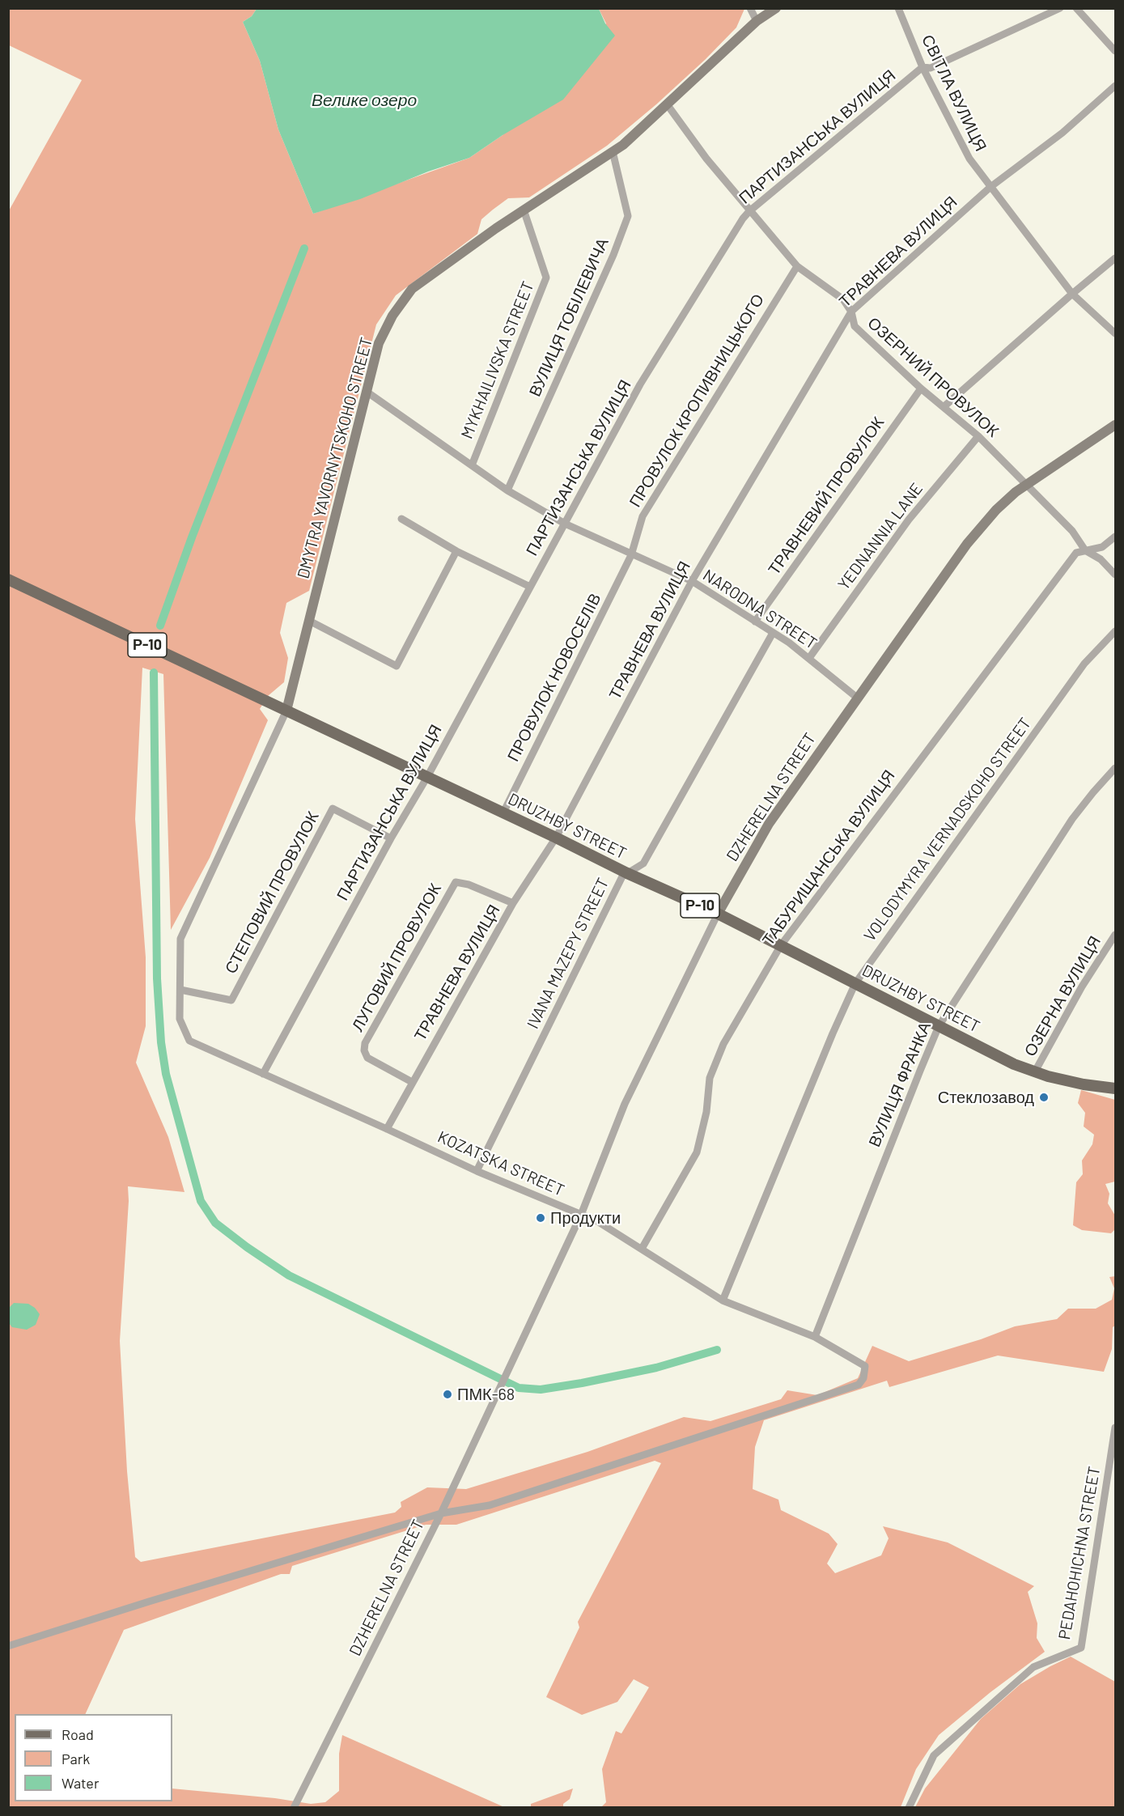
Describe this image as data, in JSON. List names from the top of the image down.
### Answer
{
  "streets": {
    "main road": [
      "DMYTRA YAVORNYTSKOHO STREET",
      "Р-10",
      "DZHERELNA STREET",
      "DRUZHBY STREET"
    ],
    "street": [
      "СВІТЛА ВУЛИЦЯ",
      "ПАРТИЗАНСЬКА ВУЛИЦЯ",
      "ТРАВНЕВА ВУЛИЦЯ",
      "ВУЛИЦЯ ТОБІЛЕВИЧА",
      "MYKHAILIVSKA STREET",
      "ОЗЕРНИЙ ПРОВУЛОК",
      "ПРОВУЛОК КРОПИВНИЦЬКОГО",
      "ТРАВНЕВИЙ ПРОВУЛОК",
      "YEDNANNIA LANE",
      "NARODNA STREET",
      "ПРОВУЛОК НОВОСЕЛІВ",
      "VOLODYMYRA VERNADSKOHO STREET",
      "ТАБУРИЩАНСЬКА ВУЛИЦЯ",
      "СТЕПОВИЙ ПРОВУЛОК",
      "IVANA MAZEPY STREET",
      "ЛУГОВИЙ ПРОВУЛОК",
      "ОЗЕРНА ВУЛИЦЯ",
      "ВУЛИЦЯ ФРАНКА",
      "KOZATSKA STREET",
      "PEDAHOHICHNA STREET"
    ]
  },
  "crossings": [
    ["СВІТЛА ВУЛИЦЯ", "ПАРТИЗАНСЬКА ВУЛИЦЯ"],
    ["СВІТЛА ВУЛИЦЯ", "ТРАВНЕВА ВУЛИЦЯ"],
    ["ПАРТИЗАНСЬКА ВУЛИЦЯ", "ОЗЕРНИЙ ПРОВУЛОК"],
    ["ПАРТИЗАНСЬКА ВУЛИЦЯ", "NARODNA STREET"],
    ["ПАРТИЗАНСЬКА ВУЛИЦЯ", "DRUZHBY STREET"],
    ["ПАРТИЗАНСЬКА ВУЛИЦЯ", "СТЕПОВИЙ ПРОВУЛОК"],
    ["ПАРТИЗАНСЬКА ВУЛИЦЯ", "KOZATSKA STREET"],
    ["ТРАВНЕВА ВУЛИЦЯ", "ОЗЕРНИЙ ПРОВУЛОК"],
    ["ТРАВНЕВА ВУЛИЦЯ", "NARODNA STREET"],
    ["ТРАВНЕВА ВУЛИЦЯ", "DRUZHBY STREET"],
    ["ТРАВНЕВА ВУЛИЦЯ", "ЛУГОВИЙ ПРОВУЛОК"],
    ["ТРАВНЕВА ВУЛИЦЯ", "KOZATSKA STREET"],
    ["ВУЛИЦЯ ТОБІЛЕВИЧА", "DMYTRA YAVORNYTSKOHO STREET"],
    ["ВУЛИЦЯ ТОБІЛЕВИЧА", "NARODNA STREET"],
    ["MYKHAILIVSKA STREET", "DMYTRA YAVORNYTSKOHO STREET"],
    ["MYKHAILIVSKA STREET", "NARODNA STREET"],
    ["ОЗЕРНИЙ ПРОВУЛОК", "ПРОВУЛОК КРОПИВНИЦЬКОГО"],
    ["ОЗЕРНИЙ ПРОВУЛОК", "DMYTRA YAVORNYTSKOHO STREET"],
    ["ОЗЕРНИЙ ПРОВУЛОК", "ТРАВНЕВИЙ ПРОВУЛОК"],
    ["ОЗЕРНИЙ ПРОВУЛОК", "YEDNANNIA LANE"],
    ["ОЗЕРНИЙ ПРОВУЛОК", "DZHERELNA STREET"],
    ["ОЗЕРНИЙ ПРОВУЛОК", "ТАБУРИЩАНСЬКА ВУЛИЦЯ"],
    ["ПРОВУЛОК КРОПИВНИЦЬКОГО", "NARODNA STREET"],
    ["ПРОВУЛОК КРОПИВНИЦЬКОГО", "ПРОВУЛОК НОВОСЕЛІВ"],
    ["DMYTRA YAVORNYTSKOHO STREET", "NARODNA STREET"],
    ["DMYTRA YAVORNYTSKOHO STREET", "DRUZHBY STREET"],
    ["DMYTRA YAVORNYTSKOHO STREET", "СТЕПОВИЙ ПРОВУЛОК"],
    ["DMYTRA YAVORNYTSKOHO STREET", "KOZATSKA STREET"],
    ["ТРАВНЕВИЙ ПРОВУЛОК", "NARODNA STREET"],
    ["YEDNANNIA LANE", "NARODNA STREET"],
    ["NARODNA STREET", "ПРОВУЛОК НОВОСЕЛІВ"],
    ["NARODNA STREET", "DZHERELNA STREET"],
    ["NARODNA STREET", "IVANA MAZEPY STREET"],
    ["ПРОВУЛОК НОВОСЕЛІВ", "DRUZHBY STREET"],
    ["DZHERELNA STREET", "DRUZHBY STREET"],
    ["DZHERELNA STREET", "KOZATSKA STREET"],
    ["DRUZHBY STREET", "VOLODYMYRA VERNADSKOHO STREET"],
    ["DRUZHBY STREET", "ТАБУРИЩАНСЬКА ВУЛИЦЯ"],
    ["DRUZHBY STREET", "IVANA MAZEPY STREET"],
    ["DRUZHBY STREET", "ОЗЕРНА ВУЛИЦЯ"],
    ["DRUZHBY STREET", "ВУЛИЦЯ ФРАНКА"],
    ["VOLODYMYRA VERNADSKOHO STREET", "KOZATSKA STREET"],
    ["ТАБУРИЩАНСЬКА ВУЛИЦЯ", "KOZATSKA STREET"],
    ["IVANA MAZEPY STREET", "KOZATSKA STREET"],
    ["ВУЛИЦЯ ФРАНКА", "KOZATSKA STREET"]
  ],
  "water": ["Велике озеро"],
  "places": ["Стеклозавод", "Продукти", "ПМК-68"],
  "legend": ["Road", "Park", "Water"]
}
